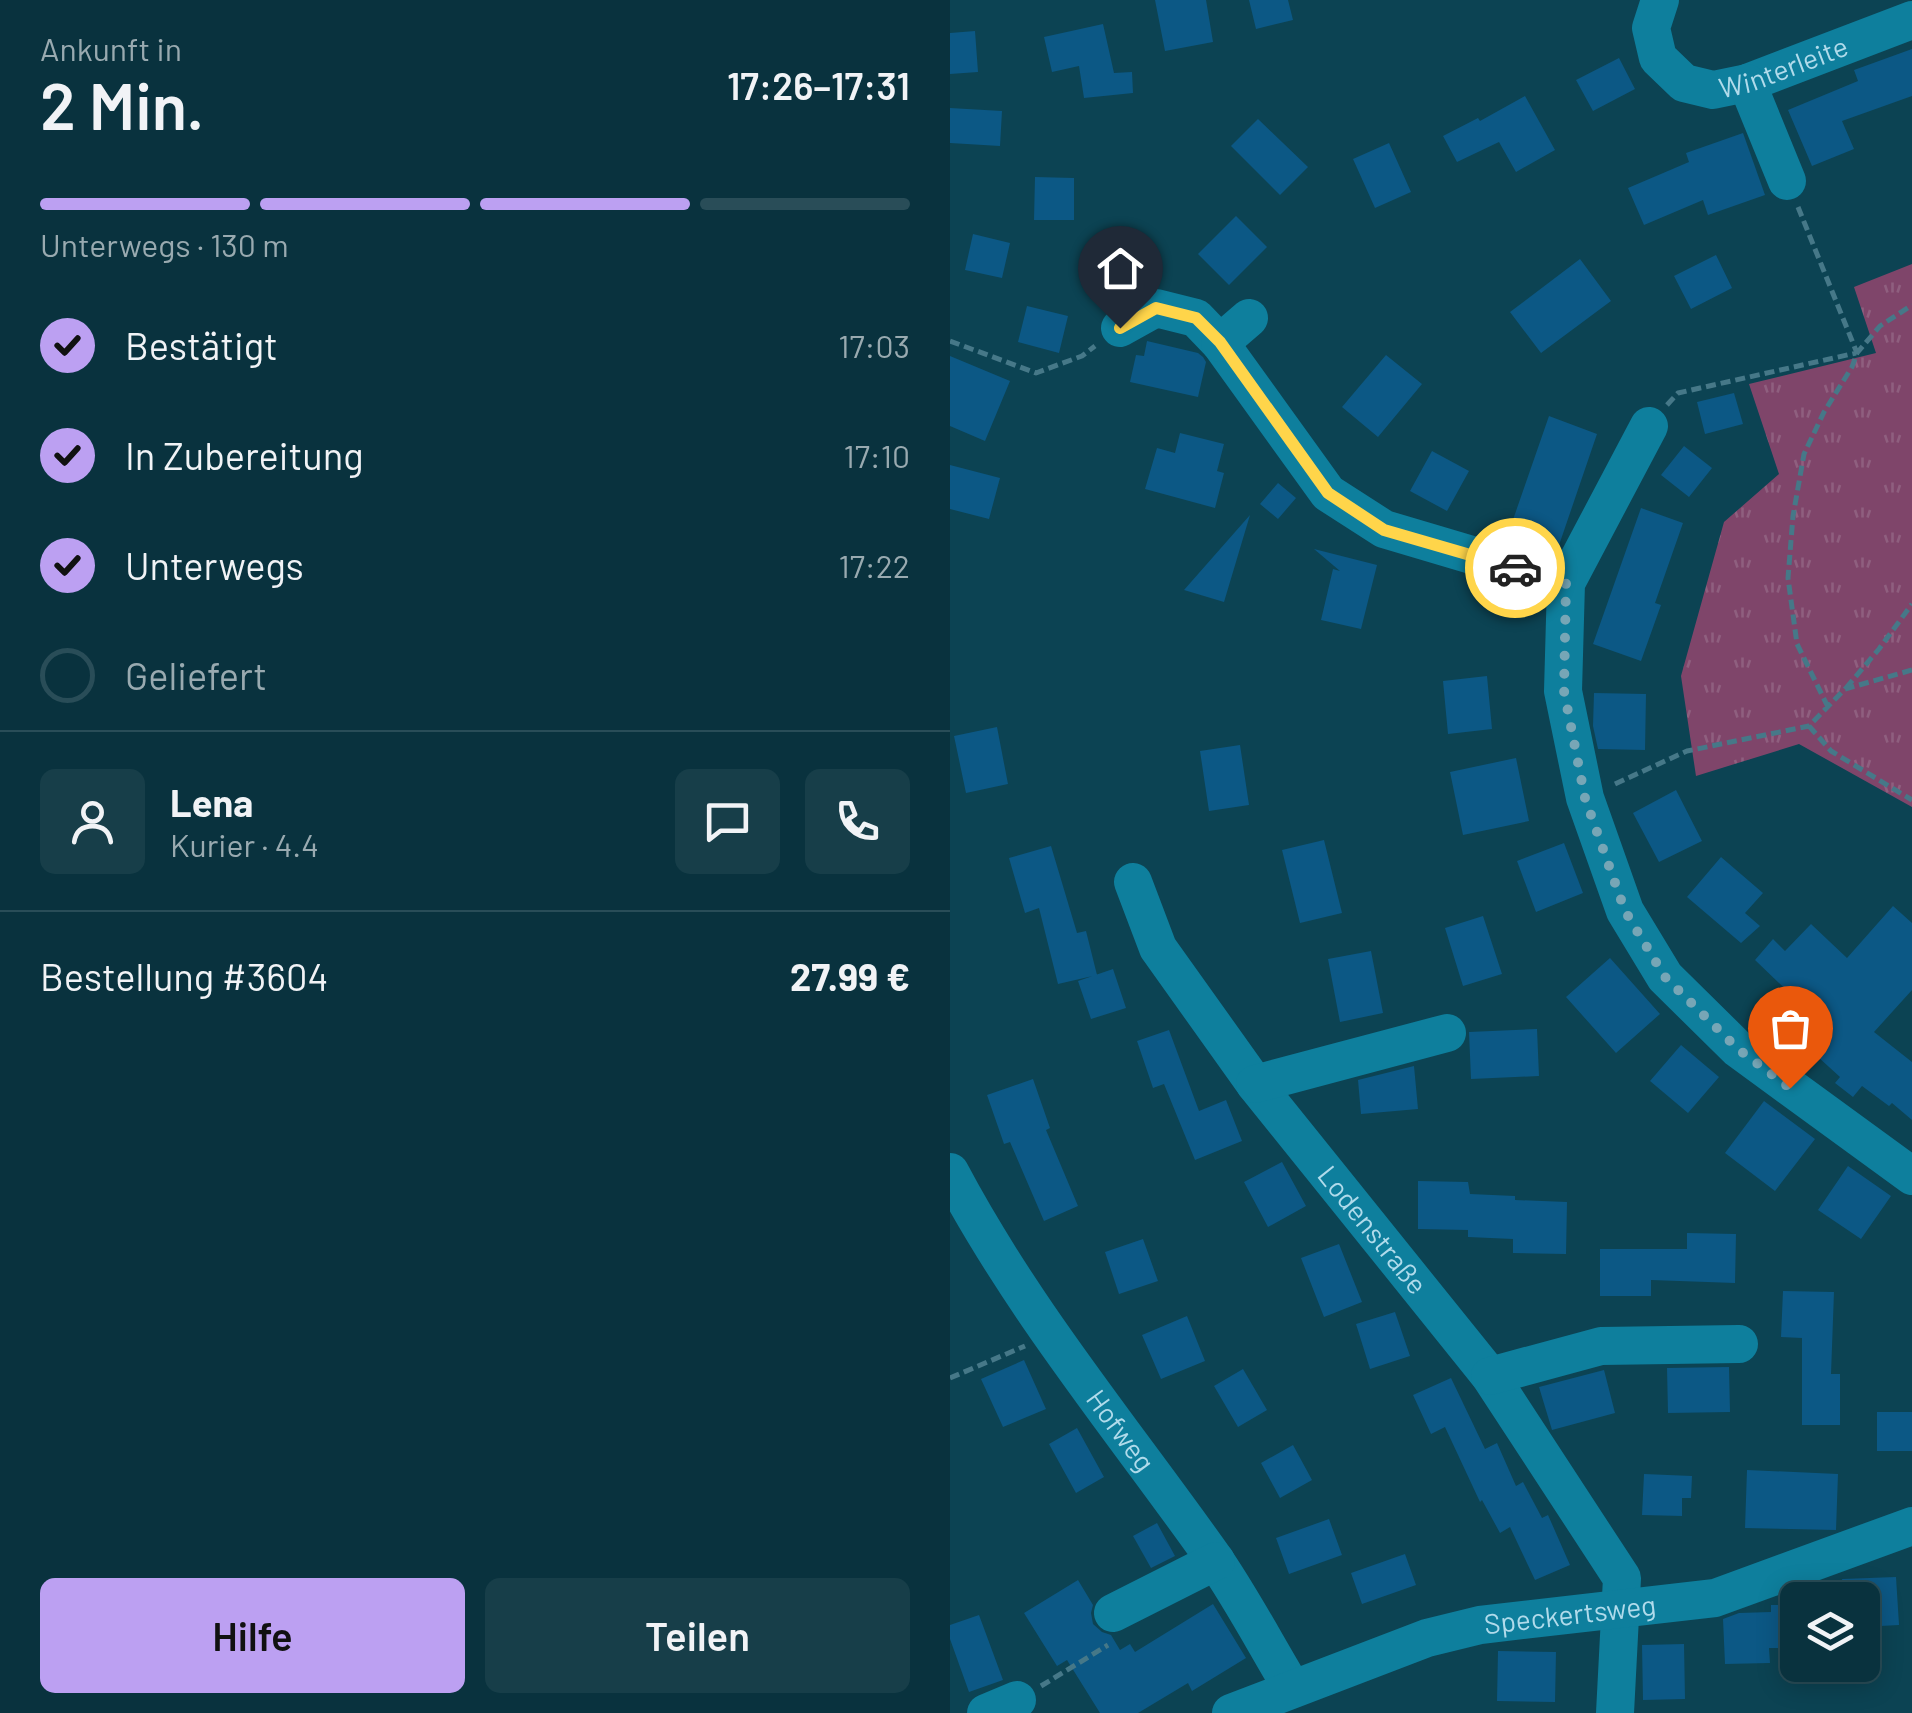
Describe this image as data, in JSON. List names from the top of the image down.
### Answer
{
  "streets": {
    "street": [
      "Winterleite",
      "Lodenstraße",
      "Hofweg",
      "Speckertsweg"
    ]
  },
  "crossings": [
    ["Lodenstraße", "Speckertsweg"],
    ["Hofweg", "Speckertsweg"]
  ],
  "page": {
    "heading": ["2 Min.", "Ankunft in", "17:26–17:31"],
    "panel": [
      "Lena",
      "Kurier · 4.4",
      "Bestellung #3604",
      "27.99 €"
    ],
    "bar": "Unterwegs · 130 m",
    "list": [
      ["Bestätigt", "17:03"],
      ["In Zubereitung", "17:10"],
      ["Unterwegs", "17:22"],
      "Geliefert"
    ],
    "buttons": ["Hilfe", "Teilen"]
  }
}
